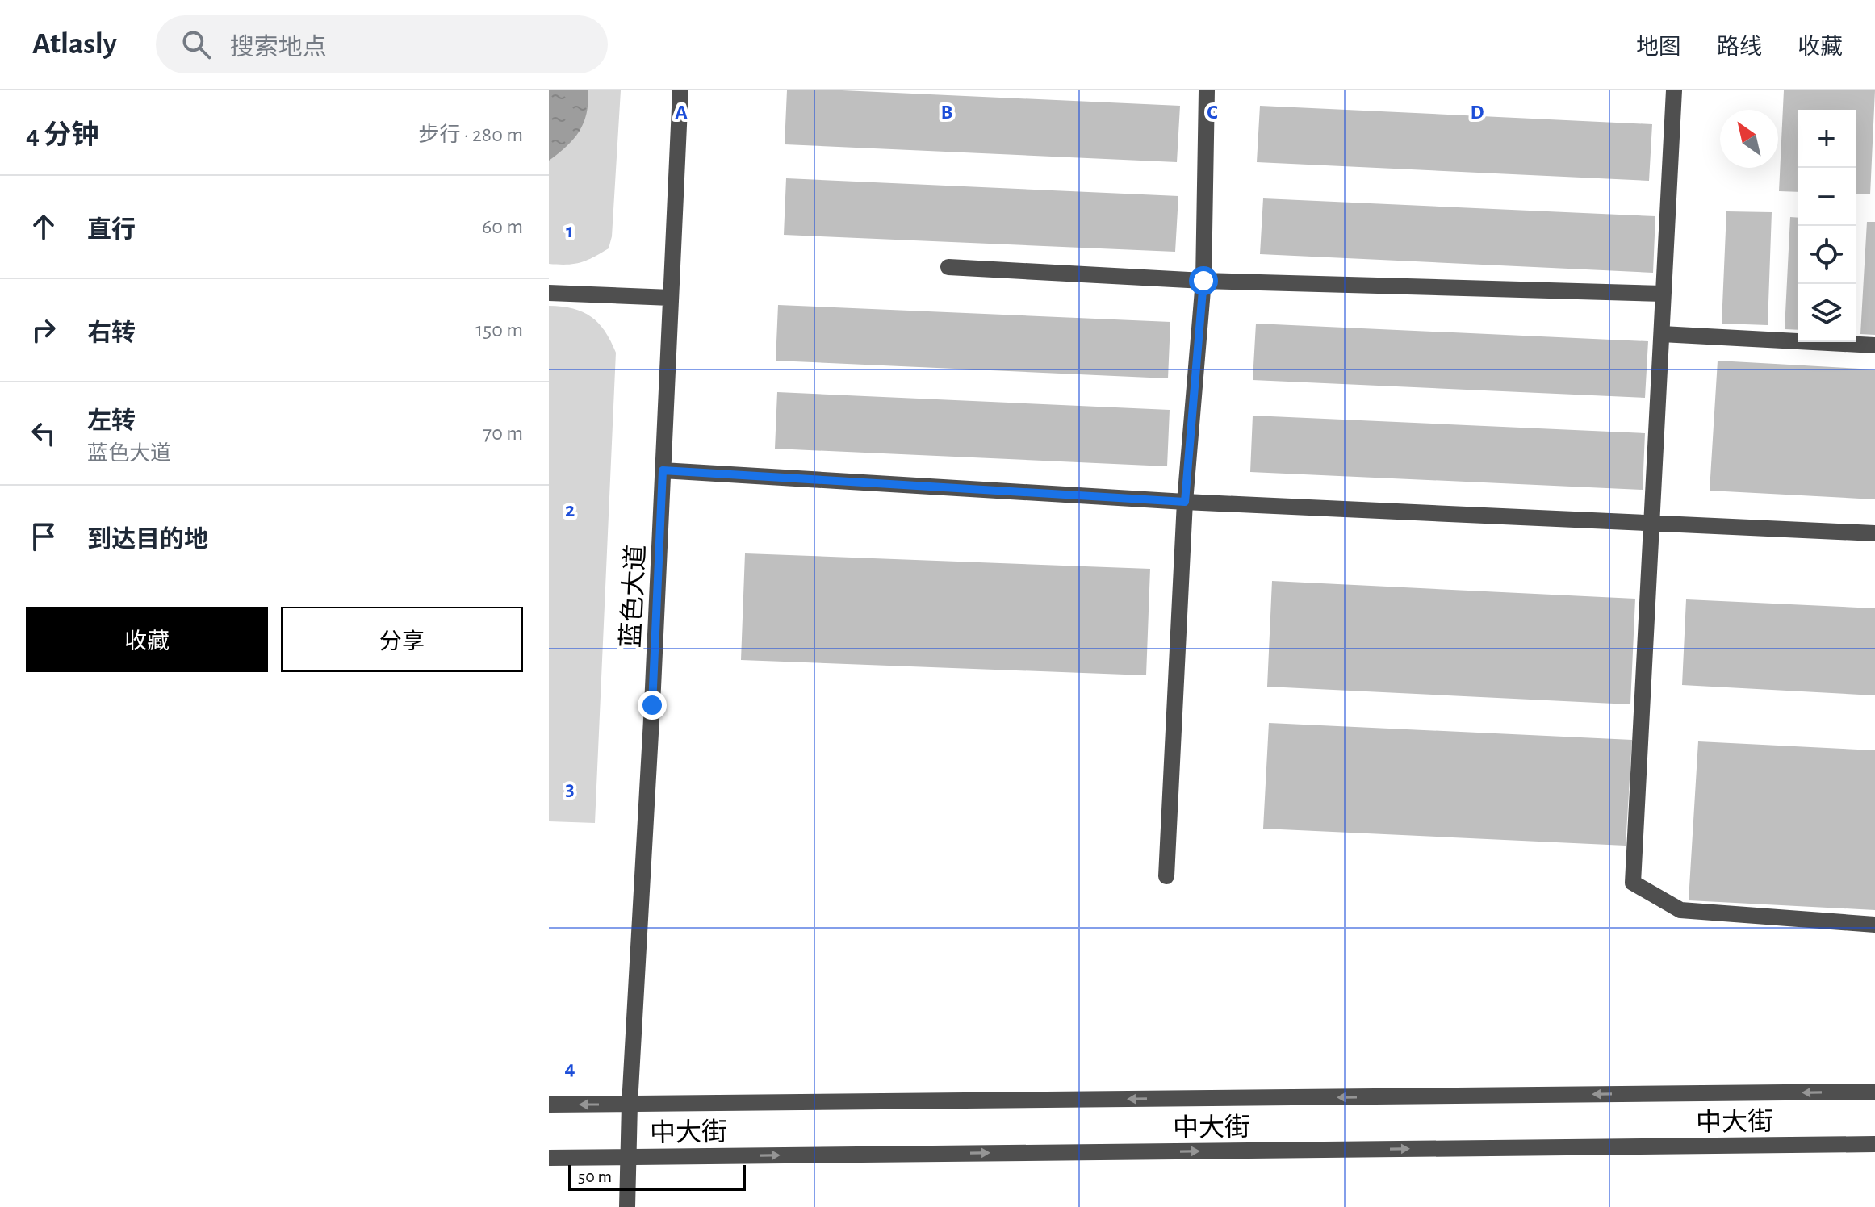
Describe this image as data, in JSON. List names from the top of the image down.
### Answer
{
  "streets": {
    "street": ["蓝色大道", "中大街"]
  },
  "crossings": [
    ["蓝色大道", "中大街"]
  ],
  "scale_bar": "50 m",
  "north": "top left",
  "page": {
    "header": "Atlasly",
    "search": "搜索地点",
    "nav": ["地图", "路线", "收藏"],
    "heading": ["4 分钟", "步行 · 280 m"],
    "map_buttons": ["+", "−"],
    "list": [
      ["直行", "60 m"],
      ["右转", "150 m"],
      ["左转", "蓝色大道", "70 m"],
      "到达目的地"
    ],
    "buttons": ["收藏", "分享"],
    "scale": "50 m"
  },
  "grid": {
    "columns": [
      "A",
      "B",
      "C",
      "D"
    ],
    "rows": [
      "1",
      "2",
      "3",
      "4"
    ]
  }
}
